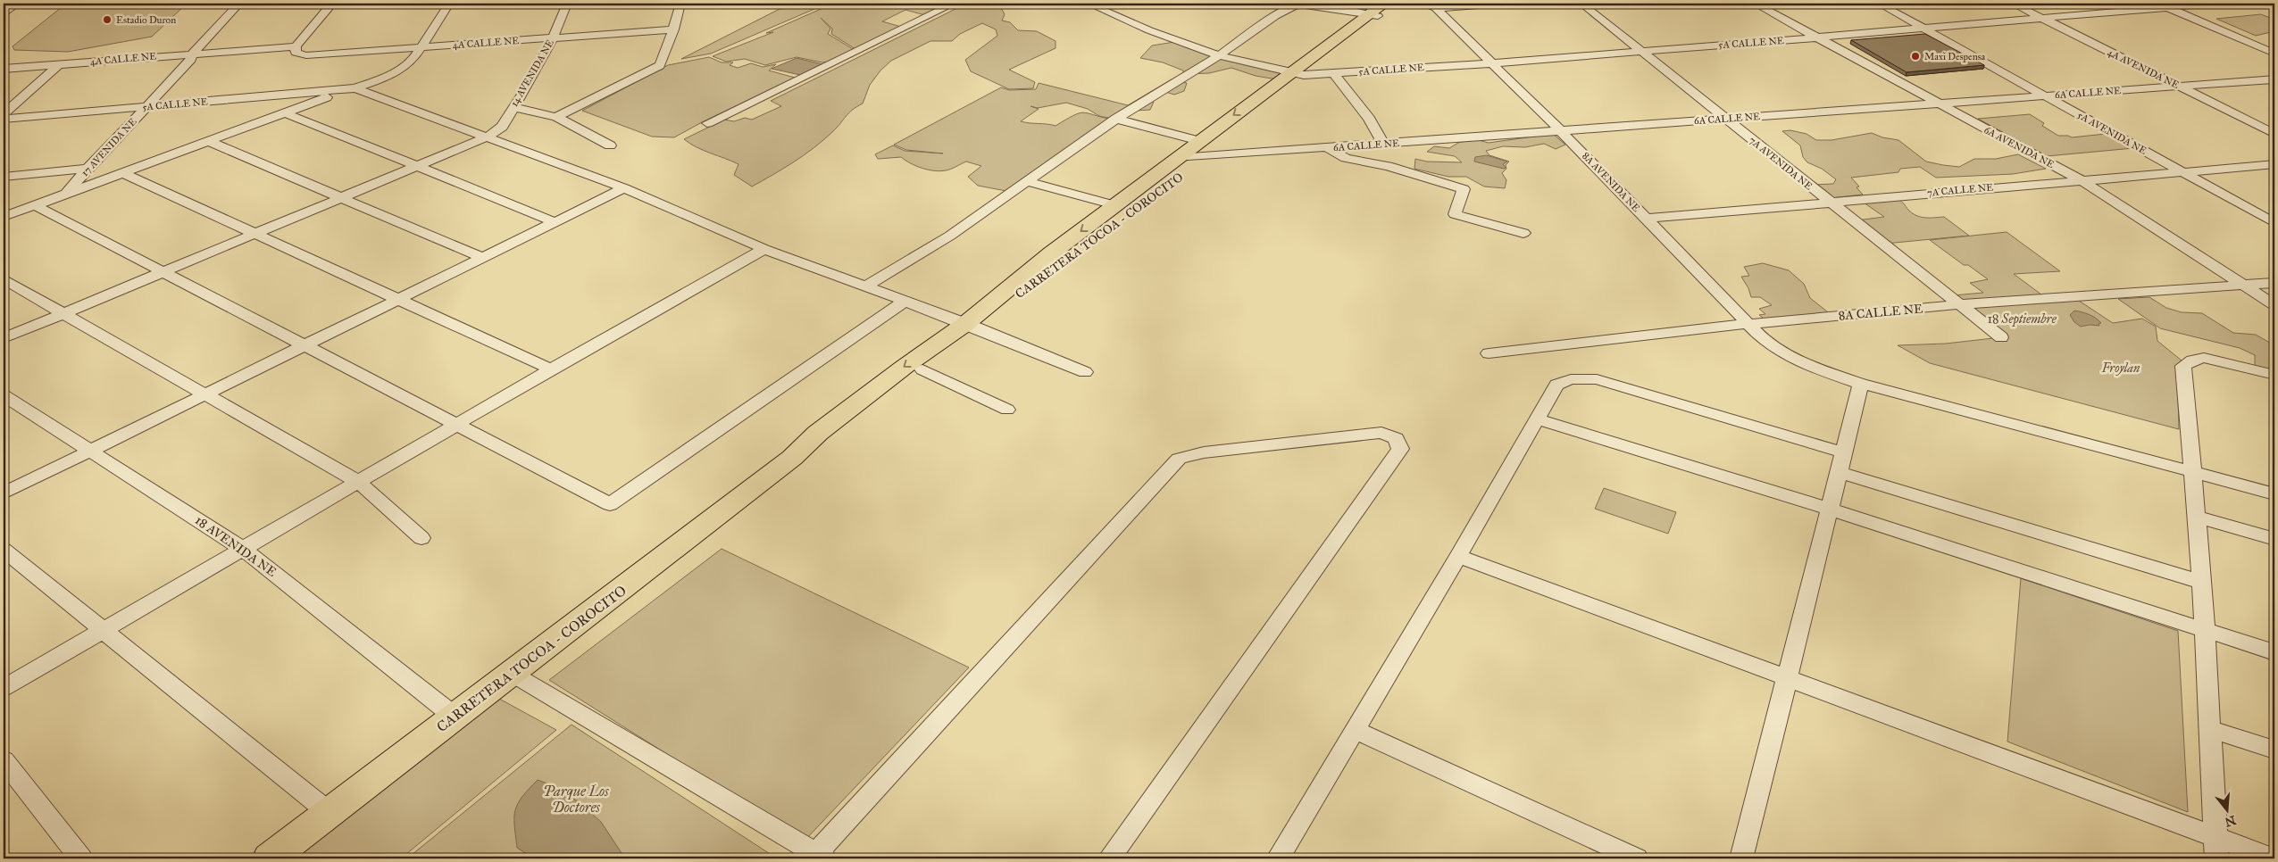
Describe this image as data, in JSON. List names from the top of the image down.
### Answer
{
  "streets": {
    "main road": ["CARRETERA TOCOA - COROCITO"],
    "street": [
      "4A CALLE NE",
      "5A CALLE NE",
      "4A AVENIDA NE",
      "14 AVENIDA NE",
      "6A CALLE NE",
      "5A AVENIDA NE",
      "17 AVENIDA NE",
      "6A AVENIDA NE",
      "7A AVENIDA NE",
      "8A AVENIDA NE",
      "7A CALLE NE",
      "8A CALLE NE",
      "18 AVENIDA NE"
    ]
  },
  "crossings": [
    ["4A CALLE NE", "14 AVENIDA NE"],
    ["4A CALLE NE", "17 AVENIDA NE"],
    ["5A CALLE NE", "4A AVENIDA NE"],
    ["5A CALLE NE", "5A AVENIDA NE"],
    ["5A CALLE NE", "17 AVENIDA NE"],
    ["5A CALLE NE", "6A AVENIDA NE"],
    ["5A CALLE NE", "7A AVENIDA NE"],
    ["5A CALLE NE", "8A AVENIDA NE"],
    ["5A CALLE NE", "CARRETERA TOCOA - COROCITO"],
    ["4A AVENIDA NE", "6A CALLE NE"],
    ["6A CALLE NE", "5A AVENIDA NE"],
    ["6A CALLE NE", "6A AVENIDA NE"],
    ["6A CALLE NE", "7A AVENIDA NE"],
    ["6A CALLE NE", "8A AVENIDA NE"],
    ["6A CALLE NE", "CARRETERA TOCOA - COROCITO"],
    ["5A AVENIDA NE", "7A CALLE NE"],
    ["6A AVENIDA NE", "7A CALLE NE"],
    ["6A AVENIDA NE", "8A CALLE NE"],
    ["7A AVENIDA NE", "7A CALLE NE"],
    ["7A AVENIDA NE", "8A CALLE NE"],
    ["8A AVENIDA NE", "7A CALLE NE"],
    ["8A AVENIDA NE", "8A CALLE NE"],
    ["CARRETERA TOCOA - COROCITO", "18 AVENIDA NE"]
  ],
  "parks": ["18 Septiembre", "Froylan", "Parque Los Doctores"],
  "places": ["Estadio Duron", "Maxi Despensa"],
  "north": "bottom"
}
